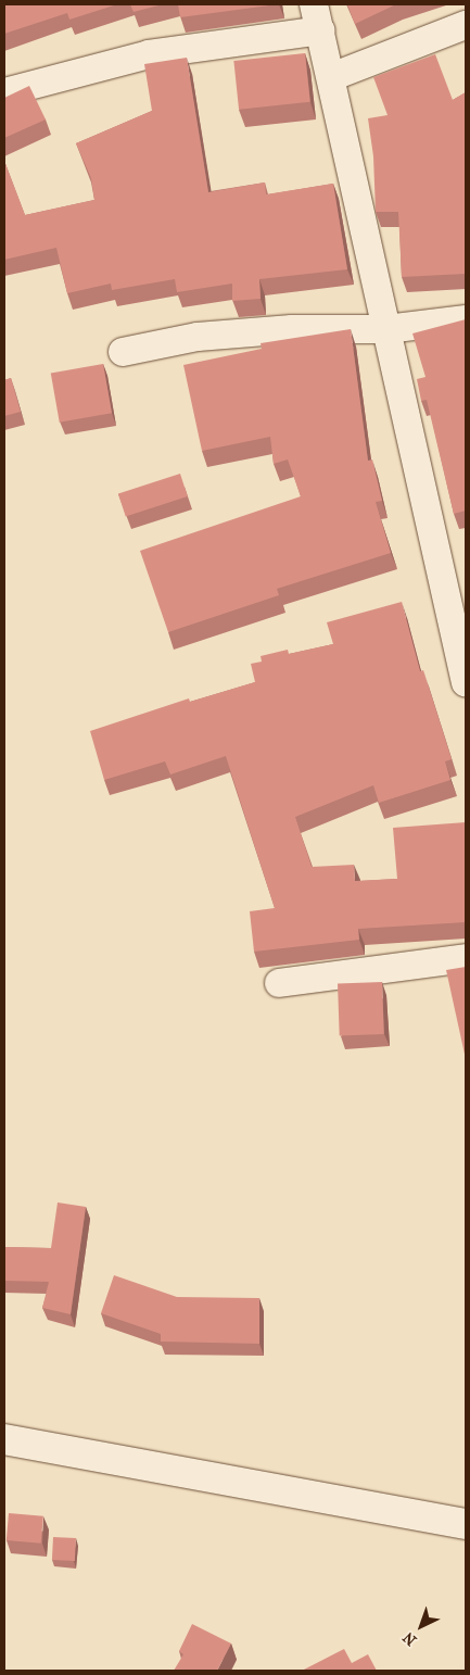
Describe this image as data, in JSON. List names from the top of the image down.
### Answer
{
  "north": "bottom left"
}
